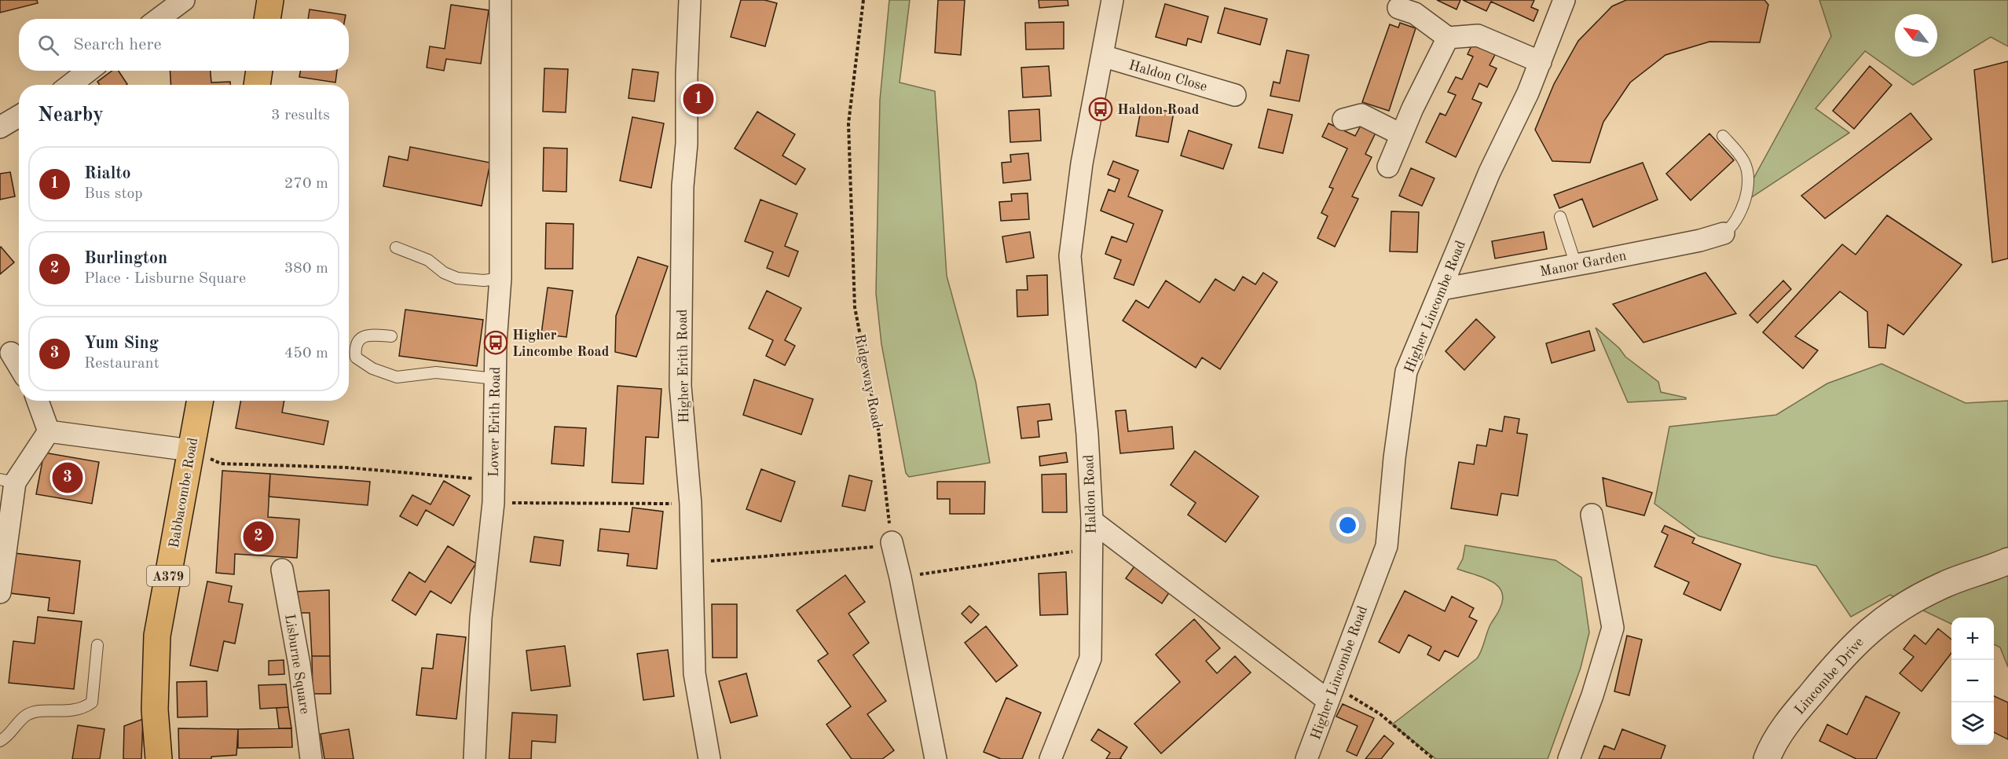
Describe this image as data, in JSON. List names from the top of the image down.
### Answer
{
  "streets": {
    "main road": ["Babbacombe Road", "A379"],
    "street": [
      "Haldon Close",
      "Manor Garden",
      "Higher Lincombe Road",
      "Higher Erith Road",
      "Lower Erith Road",
      "Haldon Road",
      "Lisburne Square",
      "Lincombe Drive"
    ],
    "path": ["Ridgeway Road"]
  },
  "crossings": [
    ["Haldon Close", "Haldon Road"],
    ["Manor Garden", "Higher Lincombe Road"]
  ],
  "places": {
    "bus stop": ["Haldon Road", "Higher Lincombe Road"]
  },
  "north": "top left",
  "page": {
    "search": "Search here",
    "pins": ["1", "3", "2"],
    "heading": ["Nearby", "3 results"],
    "list": [
      {
        "mark": "1",
        "name": "Rialto",
        "note": "Bus stop",
        "value": "270 m"
      },
      {
        "mark": "2",
        "name": "Burlington",
        "note": "Place · Lisburne Square",
        "value": "380 m"
      },
      {
        "mark": "3",
        "name": "Yum Sing",
        "note": "Restaurant",
        "value": "450 m"
      }
    ],
    "map_buttons": ["+", "−"]
  }
}
